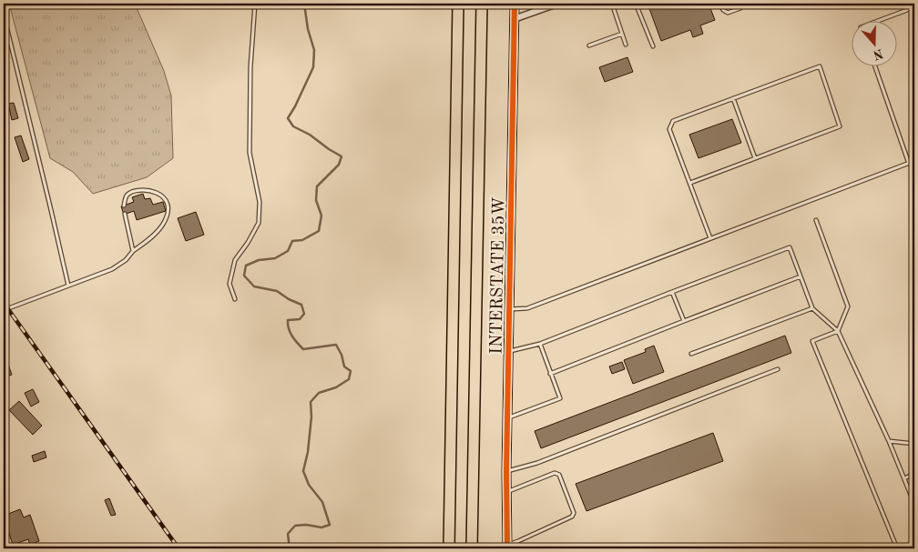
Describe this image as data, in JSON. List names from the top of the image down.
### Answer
{
  "streets": {
    "street": ["INTERSTATE 35W"]
  },
  "north": "bottom"
}
